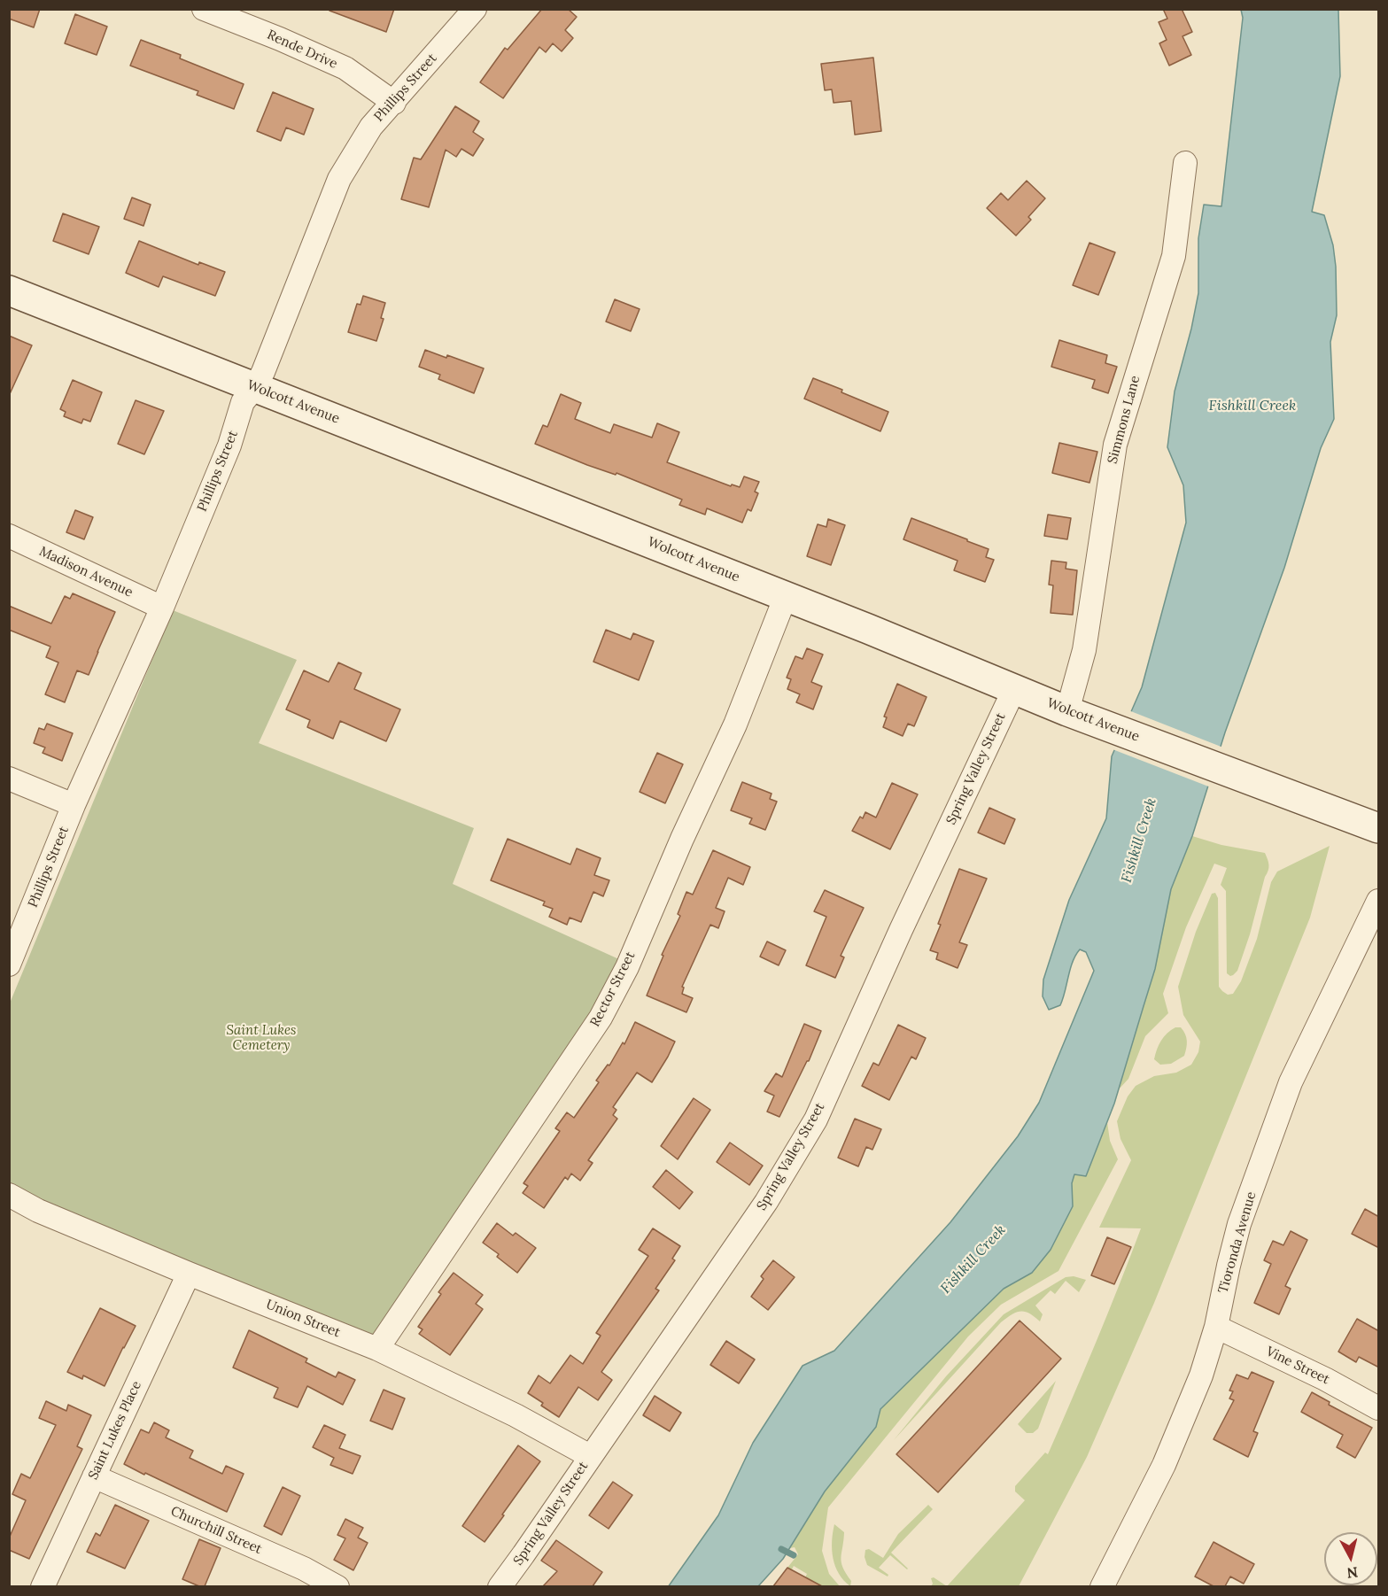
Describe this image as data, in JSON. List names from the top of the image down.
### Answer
{
  "streets": {
    "main road": ["Wolcott Avenue"],
    "street": [
      "Rende Drive",
      "Phillips Street",
      "Simmons Lane",
      "Madison Avenue",
      "Spring Valley Street",
      "Rector Street",
      "Tioronda Avenue",
      "Union Street",
      "Vine Street",
      "Saint Lukes Place",
      "Churchill Street"
    ]
  },
  "crossings": [
    ["Rende Drive", "Phillips Street"],
    ["Phillips Street", "Wolcott Avenue"],
    ["Phillips Street", "Madison Avenue"],
    ["Wolcott Avenue", "Simmons Lane"],
    ["Wolcott Avenue", "Spring Valley Street"],
    ["Wolcott Avenue", "Rector Street"],
    ["Spring Valley Street", "Union Street"],
    ["Rector Street", "Union Street"],
    ["Tioronda Avenue", "Vine Street"],
    ["Union Street", "Saint Lukes Place"],
    ["Saint Lukes Place", "Churchill Street"]
  ],
  "water": ["Fishkill Creek"],
  "parks": ["Saint Lukes Cemetery"],
  "north": "bottom"
}
